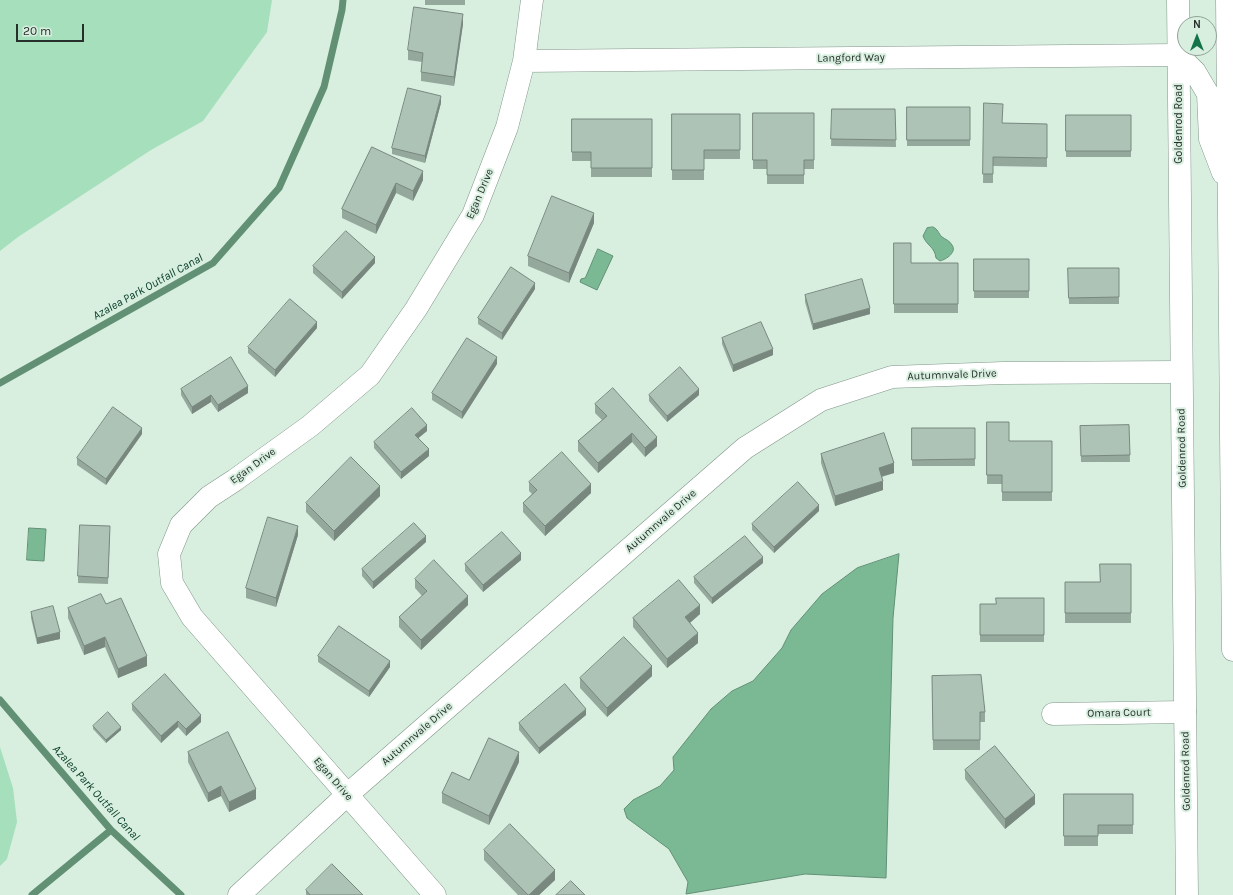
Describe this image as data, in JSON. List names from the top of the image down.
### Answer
{
  "streets": {
    "street": [
      "Langford Way",
      "Goldenrod Road",
      "Egan Drive",
      "Autumnvale Drive",
      "Omara Court"
    ]
  },
  "crossings": [
    ["Langford Way", "Egan Drive"],
    ["Goldenrod Road", "Autumnvale Drive"],
    ["Goldenrod Road", "Omara Court"],
    ["Egan Drive", "Autumnvale Drive"]
  ],
  "water": ["Azalea Park Outfall Canal"],
  "scale_bar": "20 m",
  "north": "top"
}
